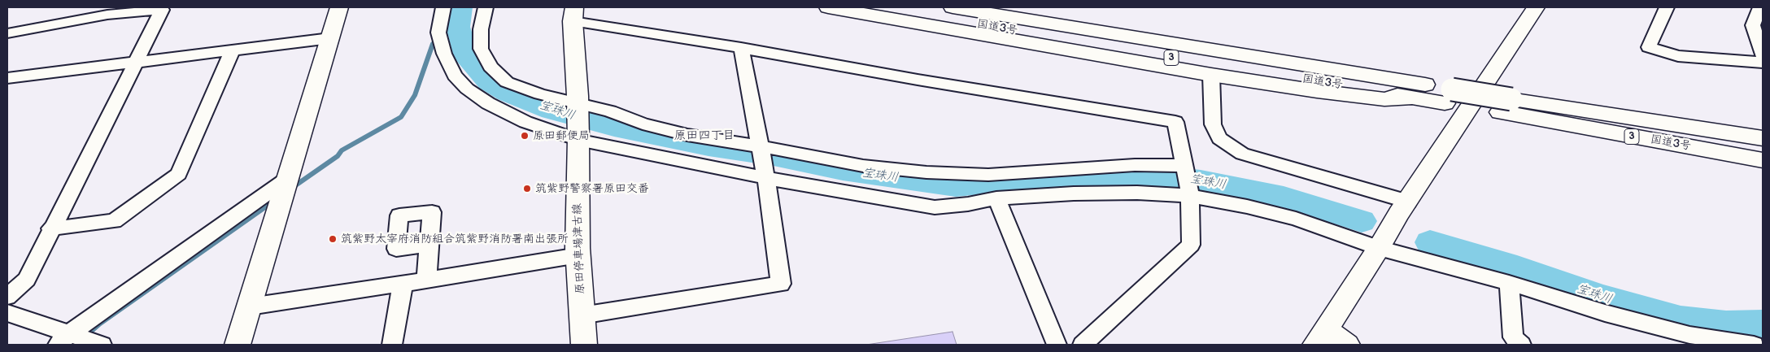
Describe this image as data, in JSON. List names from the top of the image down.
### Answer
{
  "streets": {
    "main road": ["国道3号", "3", "原田停車場津古線"]
  },
  "districts": ["原田四丁目"],
  "water": ["宝珠川"],
  "places": ["原田郵便局", "筑紫野警察署原田交番", "筑紫野太宰府消防組合筑紫野消防署南出張所"]
}
